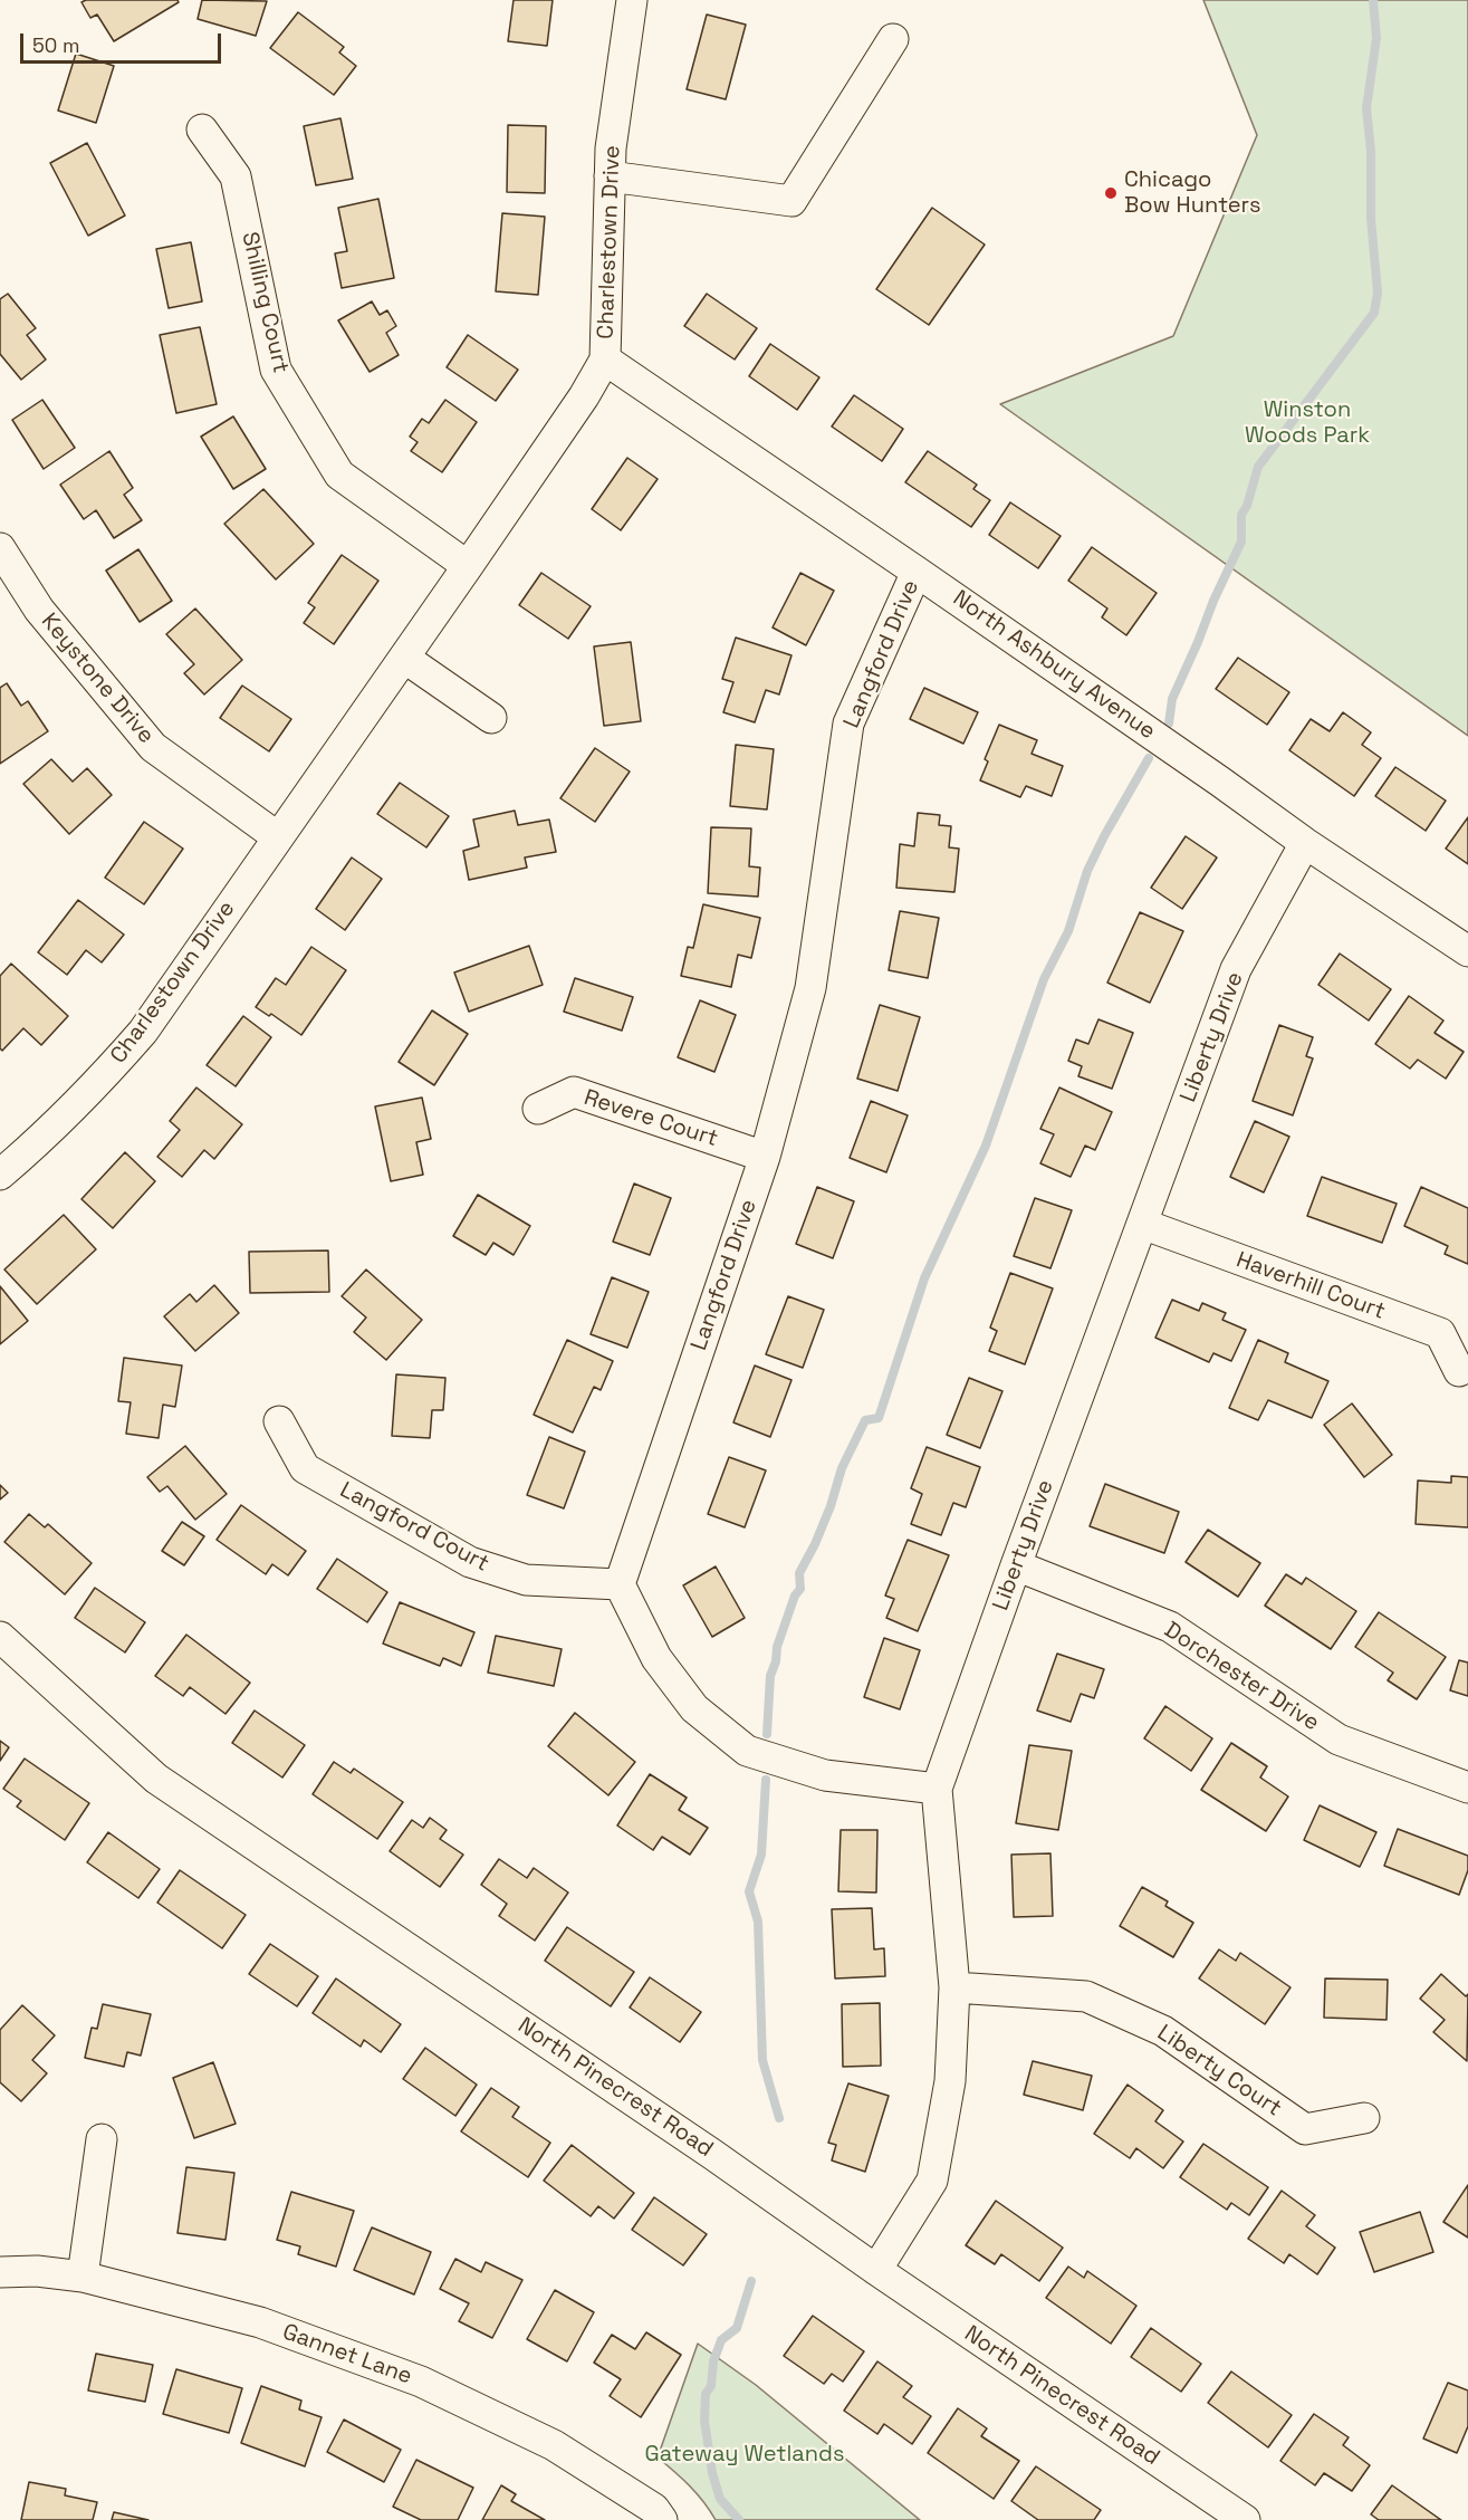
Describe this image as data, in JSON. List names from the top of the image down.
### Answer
{
  "streets": {
    "street": [
      "Charlestown Drive",
      "Shilling Court",
      "Langford Drive",
      "North Ashbury Avenue",
      "Keystone Drive",
      "Liberty Drive",
      "Revere Court",
      "Haverhill Court",
      "Langford Court",
      "Dorchester Drive",
      "Liberty Court",
      "North Pinecrest Road",
      "Gannet Lane"
    ]
  },
  "crossings": [
    ["Charlestown Drive", "Shilling Court"],
    ["Charlestown Drive", "North Ashbury Avenue"],
    ["Charlestown Drive", "Keystone Drive"],
    ["Langford Drive", "North Ashbury Avenue"],
    ["Langford Drive", "Revere Court"],
    ["Langford Drive", "Langford Court"],
    ["North Ashbury Avenue", "Liberty Drive"],
    ["Liberty Drive", "Haverhill Court"],
    ["Liberty Drive", "Dorchester Drive"],
    ["Liberty Drive", "Liberty Court"],
    ["Liberty Drive", "North Pinecrest Road"]
  ],
  "parks": ["Winston Woods Park", "Gateway Wetlands"],
  "places": ["Chicago Bow Hunters"],
  "scale_bar": "50 m"
}
